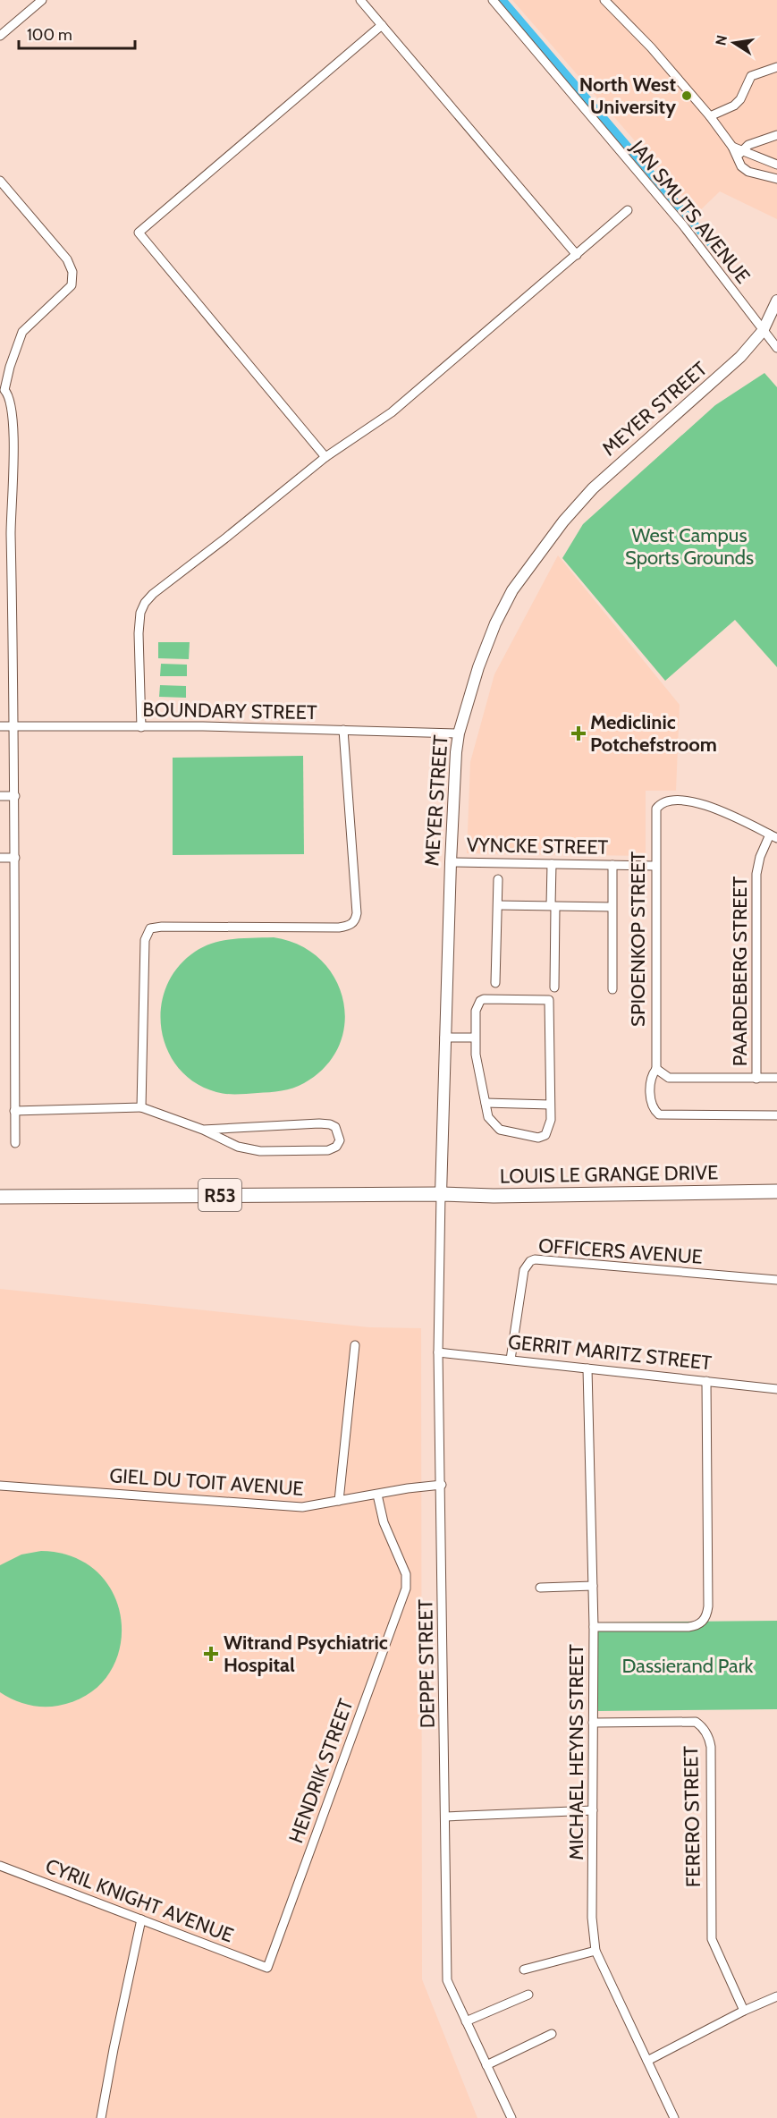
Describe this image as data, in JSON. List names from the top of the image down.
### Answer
{
  "streets": {
    "main road": ["LOUIS LE GRANGE DRIVE", "R53"],
    "street": [
      "JAN SMUTS AVENUE",
      "MEYER STREET",
      "BOUNDARY STREET",
      "VYNCKE STREET",
      "SPIOENKOP STREET",
      "PAARDEBERG STREET",
      "OFFICERS AVENUE",
      "GERRIT MARITZ STREET",
      "GIEL DU TOIT AVENUE",
      "DEPPE STREET",
      "MICHAEL HEYNS STREET",
      "HENDRIK STREET",
      "FERERO STREET",
      "CYRIL KNIGHT AVENUE"
    ]
  },
  "crossings": [
    ["JAN SMUTS AVENUE", "MEYER STREET"],
    ["MEYER STREET", "BOUNDARY STREET"],
    ["MEYER STREET", "VYNCKE STREET"],
    ["MEYER STREET", "LOUIS LE GRANGE DRIVE"],
    ["MEYER STREET", "R53"],
    ["MEYER STREET", "DEPPE STREET"],
    ["VYNCKE STREET", "SPIOENKOP STREET"],
    ["SPIOENKOP STREET", "PAARDEBERG STREET"],
    ["LOUIS LE GRANGE DRIVE", "R53"],
    ["LOUIS LE GRANGE DRIVE", "DEPPE STREET"],
    ["R53", "DEPPE STREET"],
    ["OFFICERS AVENUE", "GERRIT MARITZ STREET"],
    ["GERRIT MARITZ STREET", "DEPPE STREET"],
    ["GERRIT MARITZ STREET", "MICHAEL HEYNS STREET"],
    ["GIEL DU TOIT AVENUE", "DEPPE STREET"],
    ["GIEL DU TOIT AVENUE", "HENDRIK STREET"],
    ["MICHAEL HEYNS STREET", "FERERO STREET"],
    ["HENDRIK STREET", "CYRIL KNIGHT AVENUE"]
  ],
  "parks": ["West Campus Sports Grounds", "Dassierand Park"],
  "places": {
    "other": ["North West University"],
    "health": ["Mediclinic Potchefstroom", "Witrand Psychiatric Hospital"]
  },
  "scale_bar": "100 m",
  "north": "left"
}
